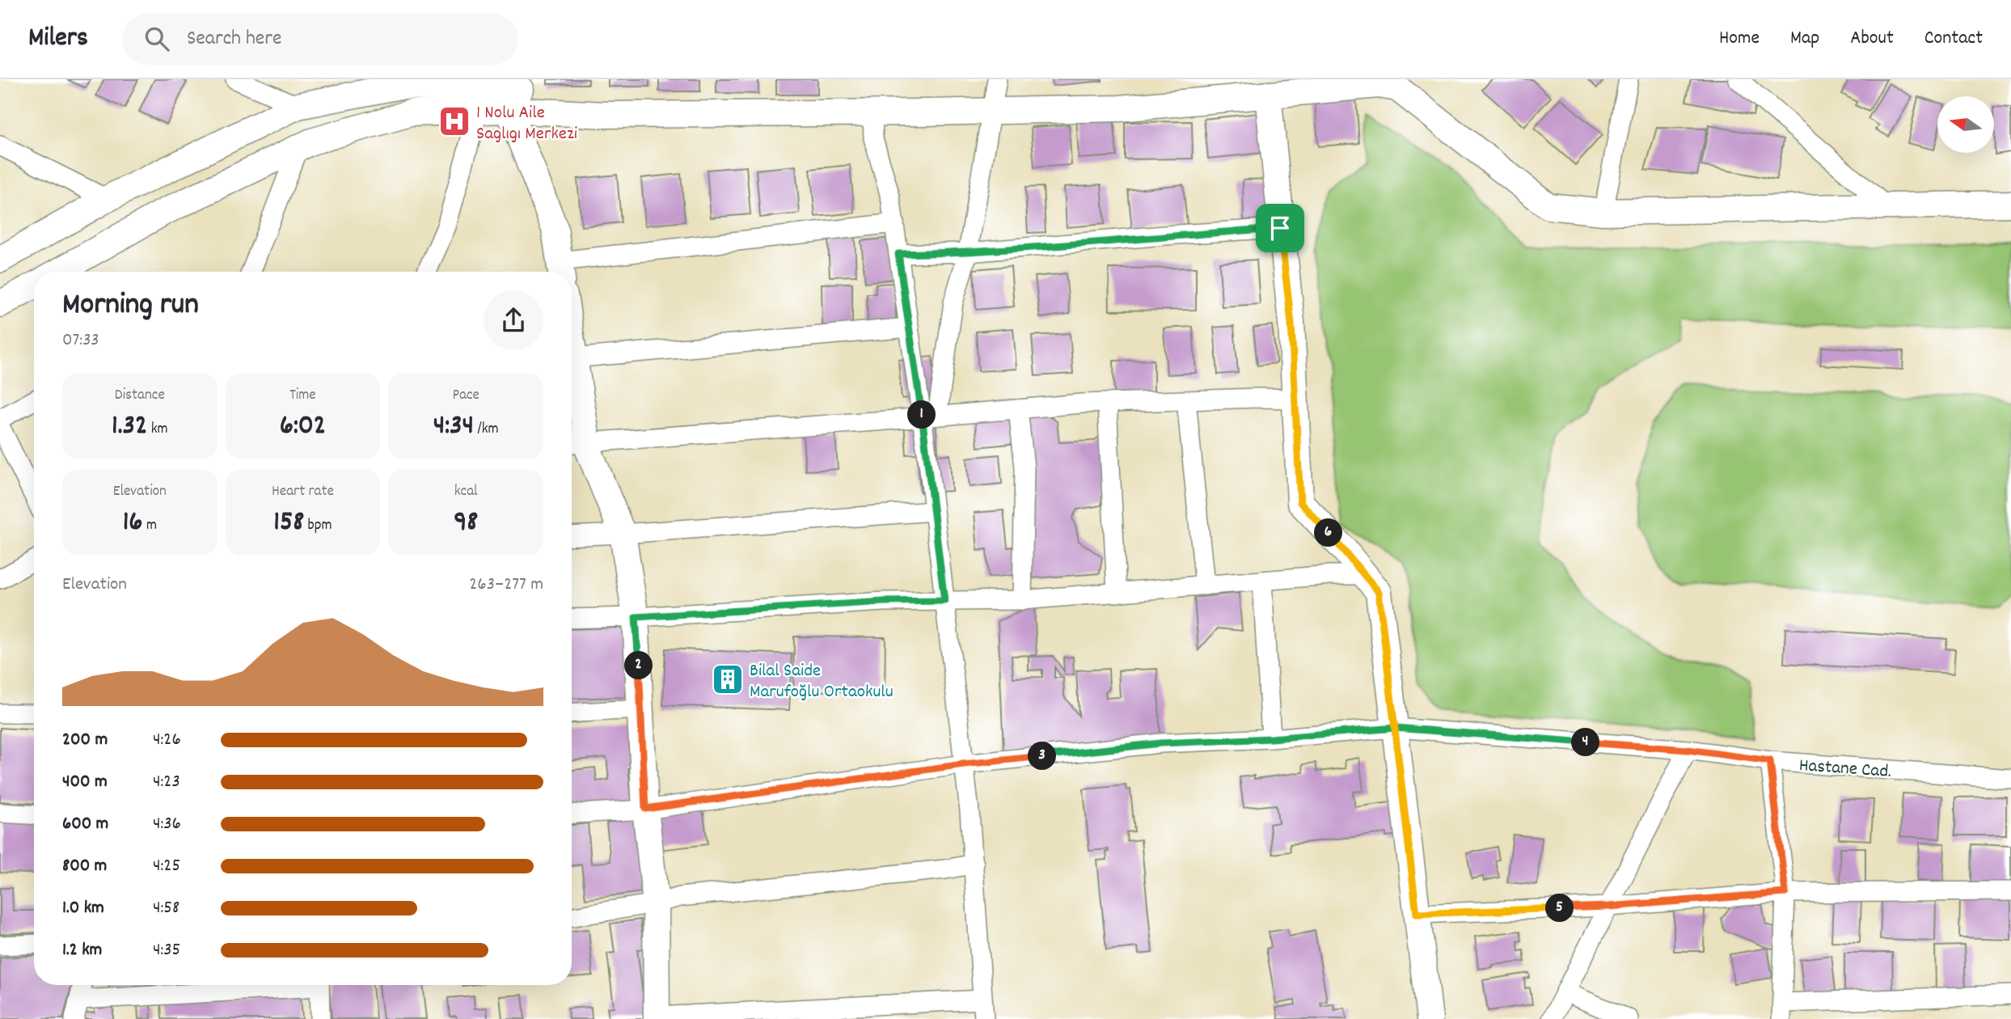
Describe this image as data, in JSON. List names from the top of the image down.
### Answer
{
  "streets": {
    "street": ["Hastane Cad."]
  },
  "places": {
    "hospital": ["1 Nolu Aile Saglıgı Merkezi"],
    "building": ["Bilal Saide Marufoğlu Ortaokulu"]
  },
  "north": "left",
  "page": {
    "header": "Milers",
    "search": "Search here",
    "nav": [
      "Home",
      "Map",
      "About",
      "Contact"
    ],
    "heading": ["Morning run", "07:33"],
    "stats": [
      ["Distance", "1.32 km"],
      ["Time", "6:02"],
      ["Pace", "4:34 /km"],
      ["Elevation", "16 m"],
      ["Heart rate", "158 bpm"],
      ["kcal", "98"]
    ],
    "pins": [
      "1",
      "6",
      "2",
      "4",
      "3",
      "5"
    ],
    "chart": ["Elevation", "263–277 m"],
    "list": [
      {
        "name": "200 m",
        "note": "4:26"
      },
      {
        "name": "400 m",
        "note": "4:23"
      },
      {
        "name": "600 m",
        "note": "4:36"
      },
      {
        "name": "800 m",
        "note": "4:25"
      },
      {
        "name": "1.0 km",
        "note": "4:58"
      },
      {
        "name": "1.2 km",
        "note": "4:35"
      }
    ]
  }
}
